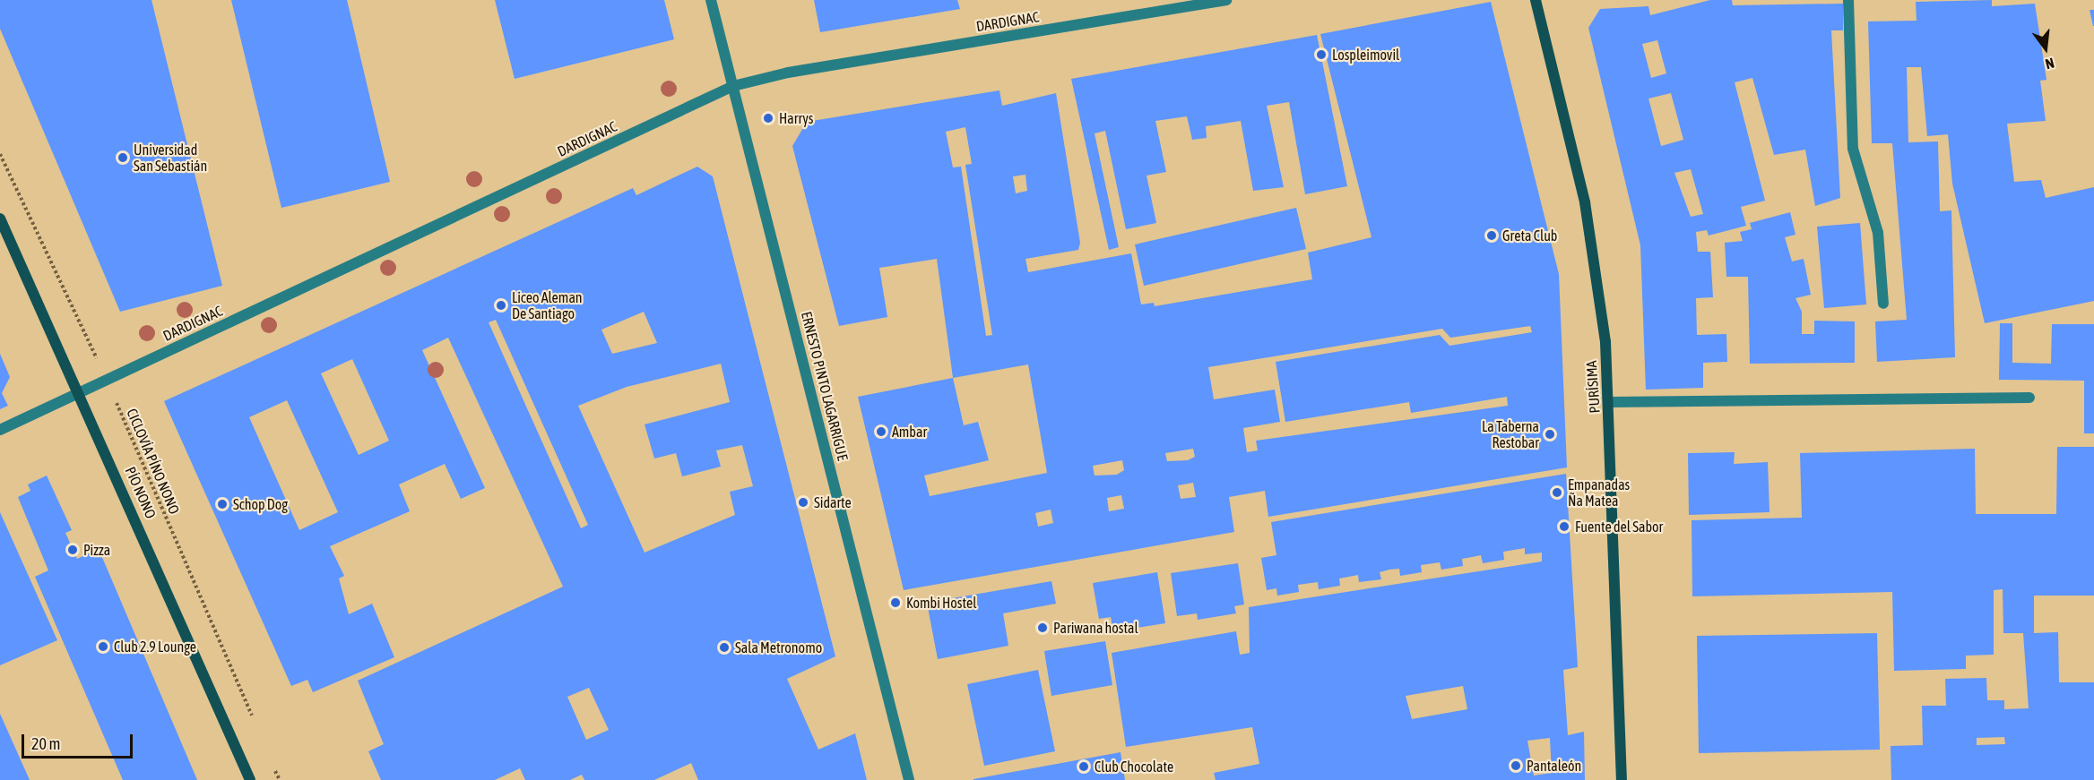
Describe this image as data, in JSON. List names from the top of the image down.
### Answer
{
  "streets": {
    "main road": ["PURÍSIMA", "PÍO NONO"],
    "street": ["DARDIGNAC", "ERNESTO PINTO LAGARRIGUE"],
    "path": ["CICLOVÍA PÍNO NONO"]
  },
  "crossings": [
    ["DARDIGNAC", "ERNESTO PINTO LAGARRIGUE"],
    ["DARDIGNAC", "CICLOVÍA PÍNO NONO"],
    ["DARDIGNAC", "PÍO NONO"]
  ],
  "places": [
    "Lospleimovil",
    "Harrys",
    "Universidad San Sebastián",
    "Greta Club",
    "Liceo Aleman De Santiago",
    "Ambar",
    "La Taberna Restobar",
    "Empanadas Ña Matea",
    "Sidarte",
    "Schop Dog",
    "Fuente del Sabor",
    "Pizza",
    "Kombi Hostel",
    "Pariwana hostal",
    "Club 2.9 Lounge",
    "Sala Metronomo",
    "Pantaleón",
    "Club Chocolate"
  ],
  "scale_bar": "20 m",
  "north": "bottom"
}
